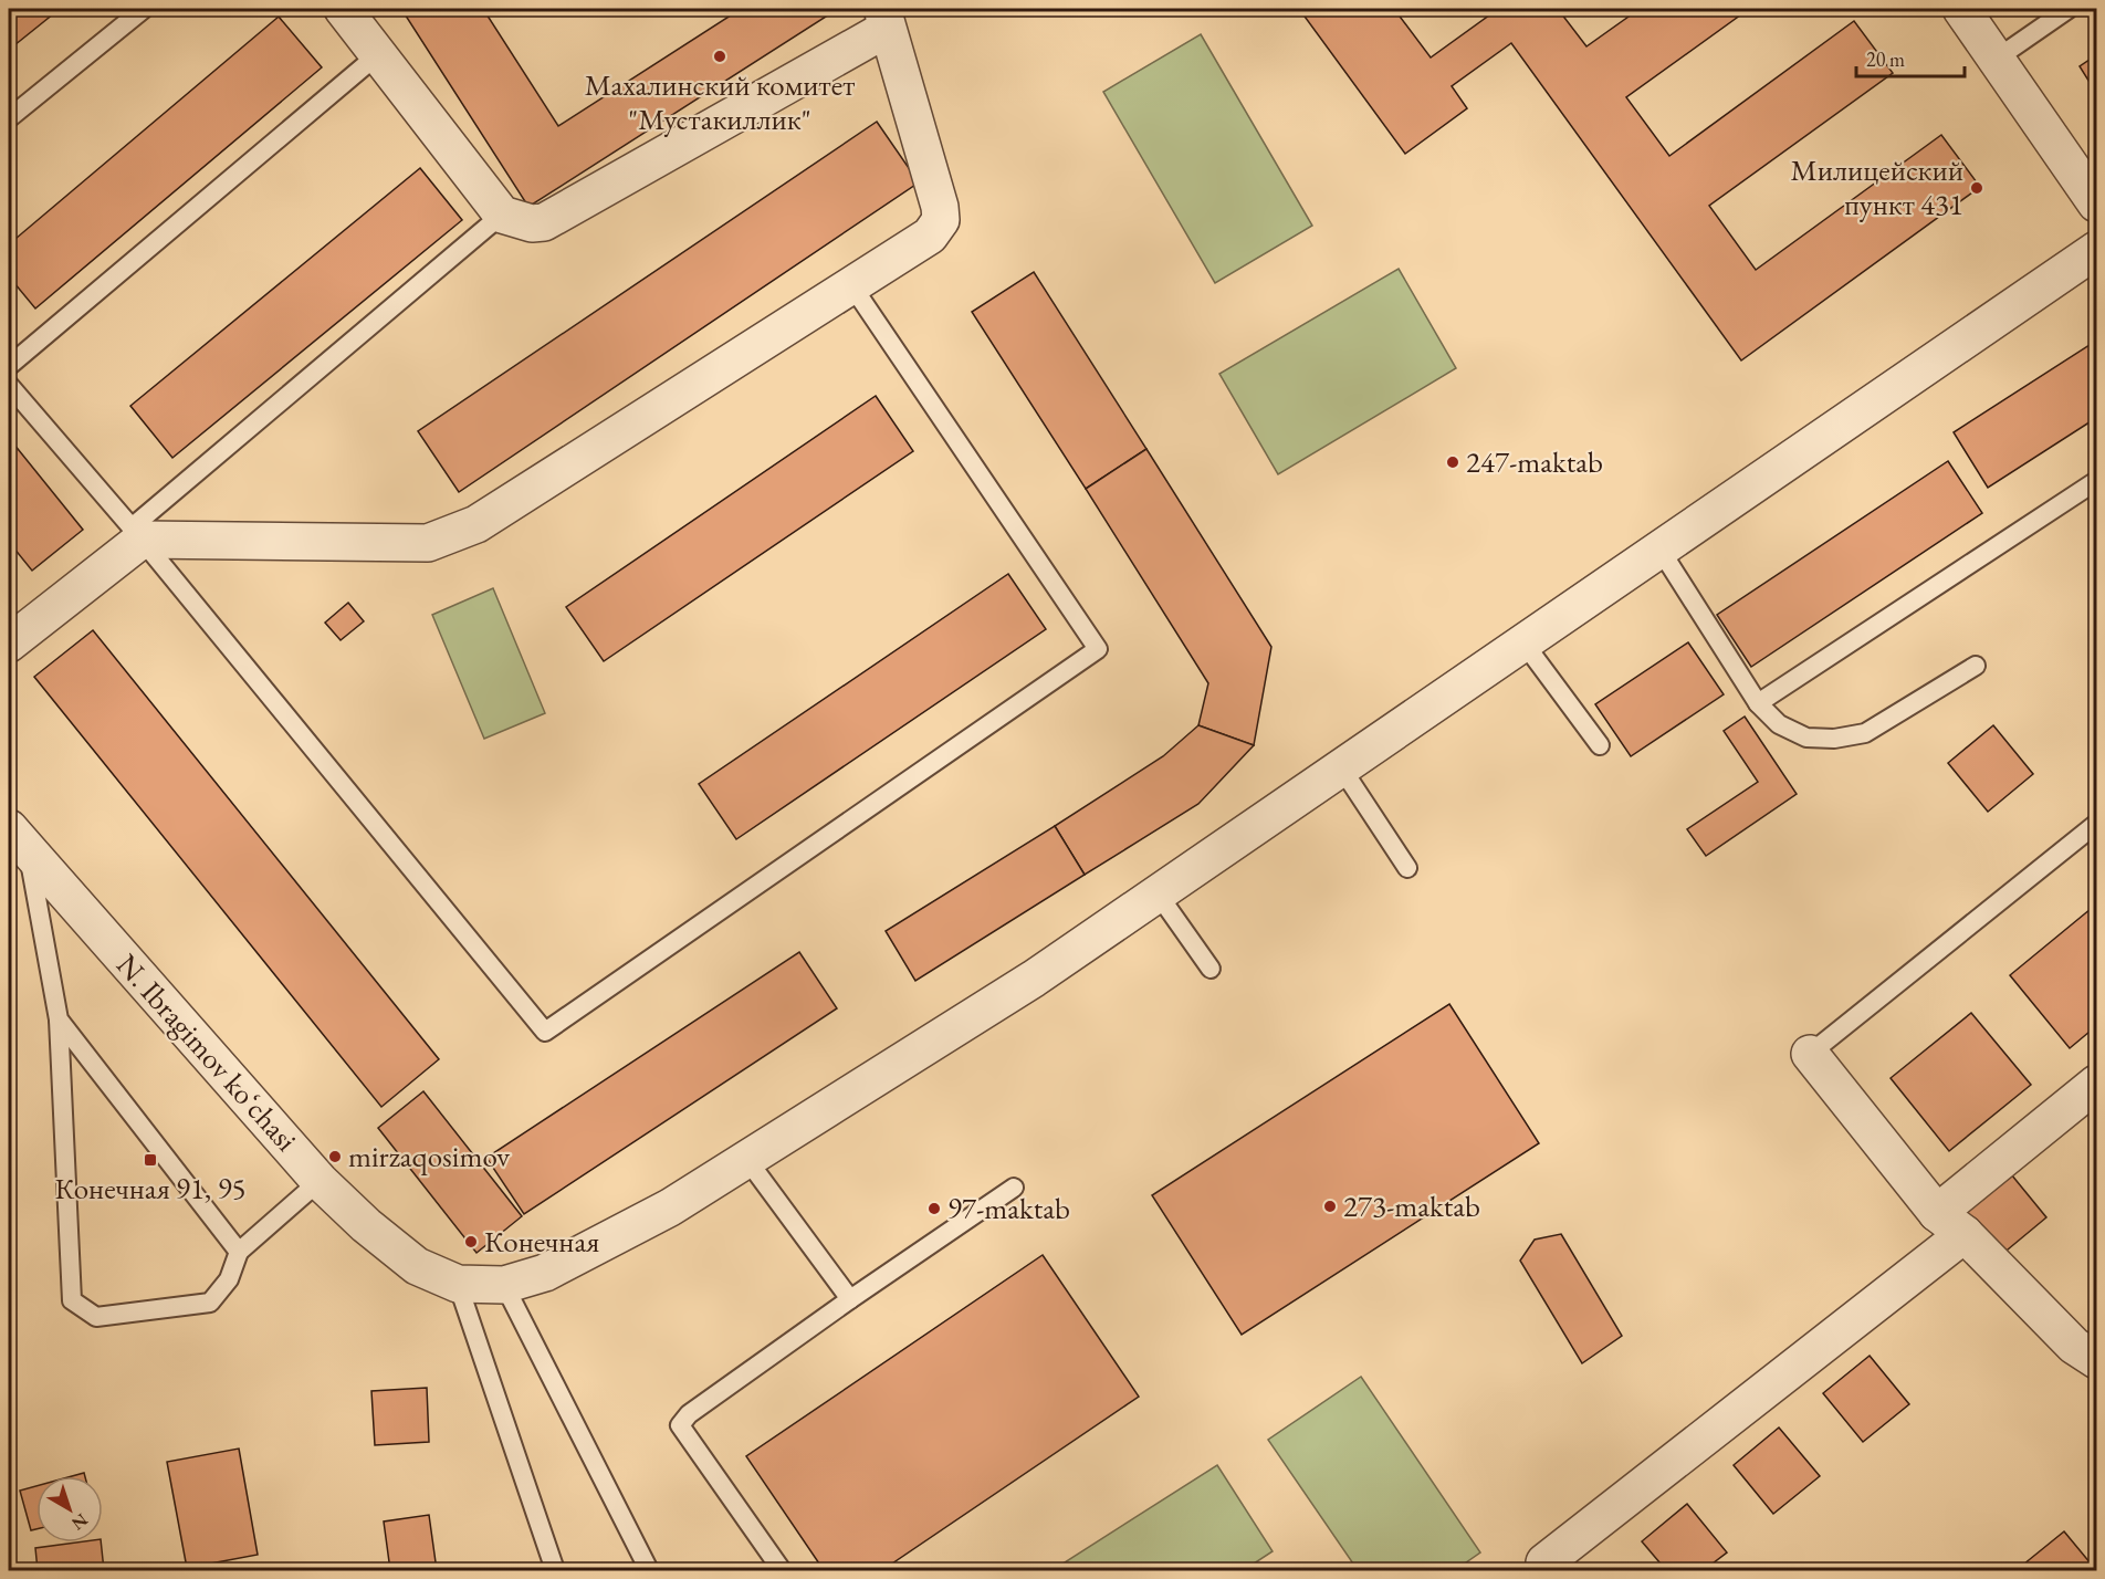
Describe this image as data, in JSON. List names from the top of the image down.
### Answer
{
  "streets": {
    "street": ["N. Ibragimov koʻchasi"]
  },
  "places": {
    "other": [
      "Махалинский комитет \"Мустакиллик\"",
      "Милицейский пункт 431",
      "247-maktab",
      "mirzaqosimov",
      "273-maktab",
      "97-maktab",
      "Конечная"
    ],
    "transit": ["Конечная 91, 95"]
  },
  "scale_bar": "20 m",
  "north": "bottom right"
}
